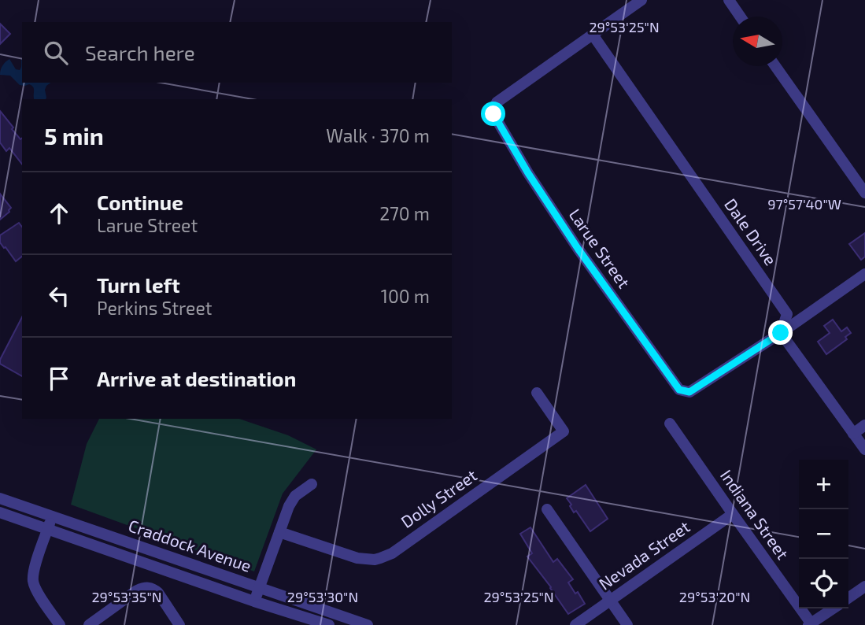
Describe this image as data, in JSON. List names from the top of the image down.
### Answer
{
  "streets": {
    "street": [
      "Dale Drive",
      "Larue Street",
      "Dolly Street",
      "Indiana Street",
      "Craddock Avenue",
      "Nevada Street"
    ]
  },
  "crossings": [
    ["Dale Drive", "Larue Street"],
    ["Indiana Street", "Nevada Street"]
  ],
  "north": "left",
  "page": {
    "search": "Search here",
    "heading": ["5 min", "Walk · 370 m"],
    "list": [
      ["Continue", "Larue Street", "270 m"],
      ["Turn left", "Perkins Street", "100 m"],
      "Arrive at destination"
    ],
    "map_buttons": ["+", "−"]
  },
  "coordinates": [
    "29°53'25\"N",
    "97°57'40\"W",
    "29°53'35\"N",
    "29°53'30\"N",
    "29°53'20\"N"
  ]
}
